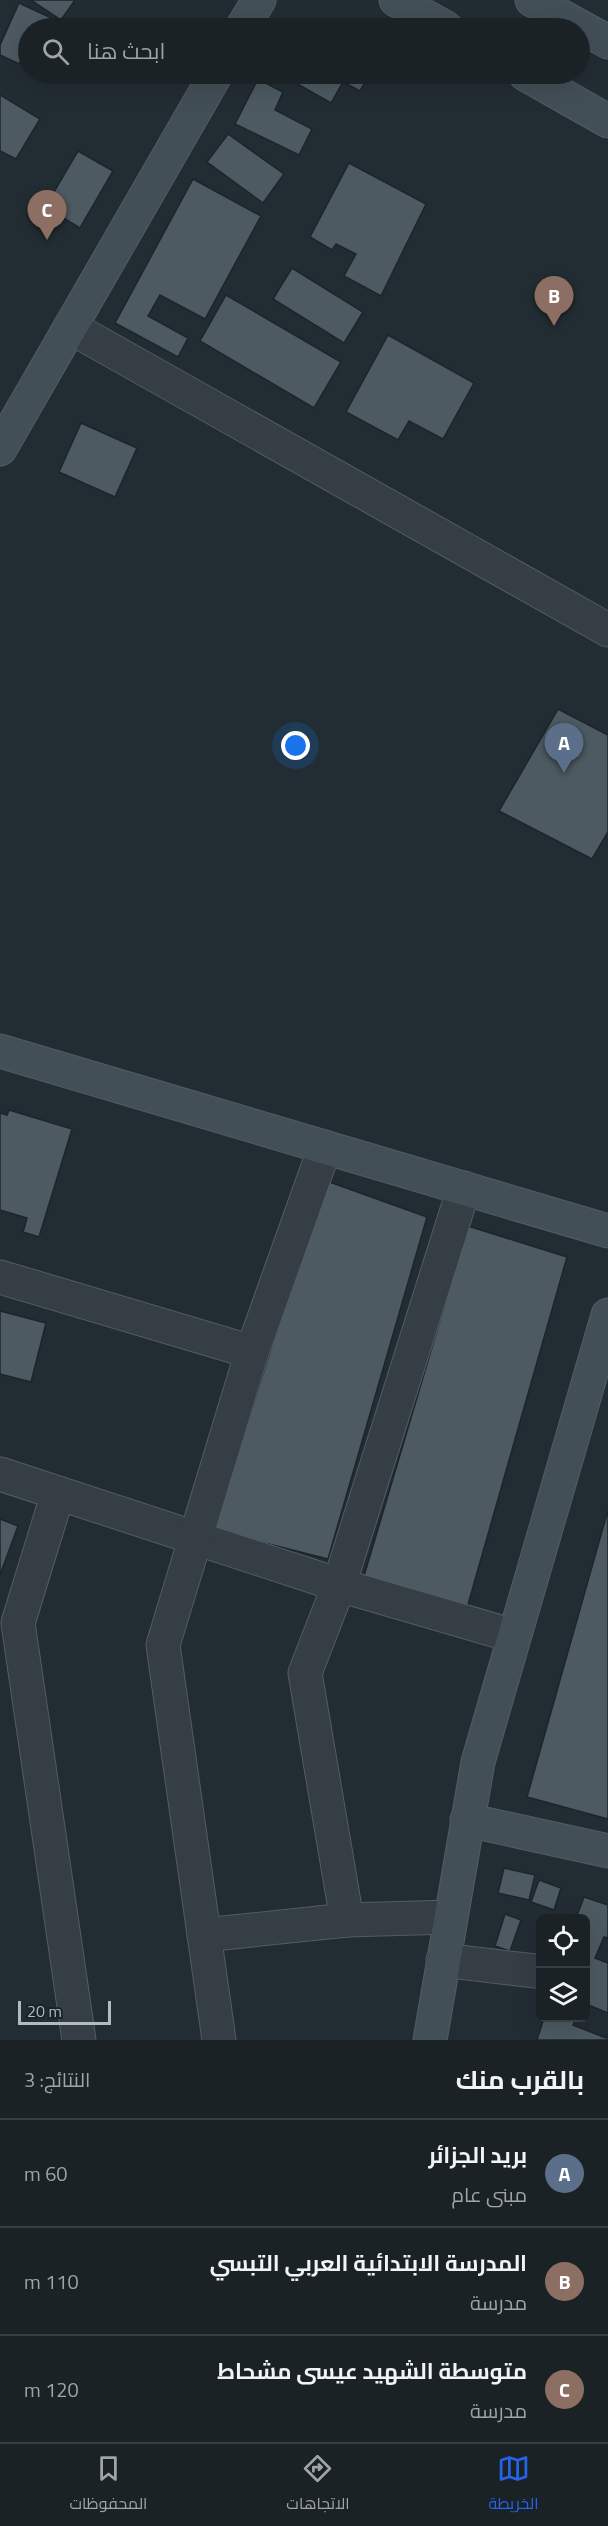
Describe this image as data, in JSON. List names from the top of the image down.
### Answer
{
  "scale_bar": "20 m",
  "page": {
    "search": "ابحث هنا",
    "pins": ["C", "B", "A"],
    "scale": "20 m",
    "heading": ["بالقرب منك", "النتائج: 3"],
    "list": [
      {
        "mark": "A",
        "name": "بريد الجزائر",
        "note": "مبنى عام",
        "value": "60 m"
      },
      {
        "mark": "B",
        "name": "المدرسة الابتدائية العربي التبسي",
        "note": "مدرسة",
        "value": "110 m"
      },
      {
        "mark": "C",
        "name": "متوسطة الشهيد عيسى مشحاط",
        "note": "مدرسة",
        "value": "120 m"
      }
    ],
    "nav": ["الخريطة", "الاتجاهات", "المحفوظات"]
  }
}
